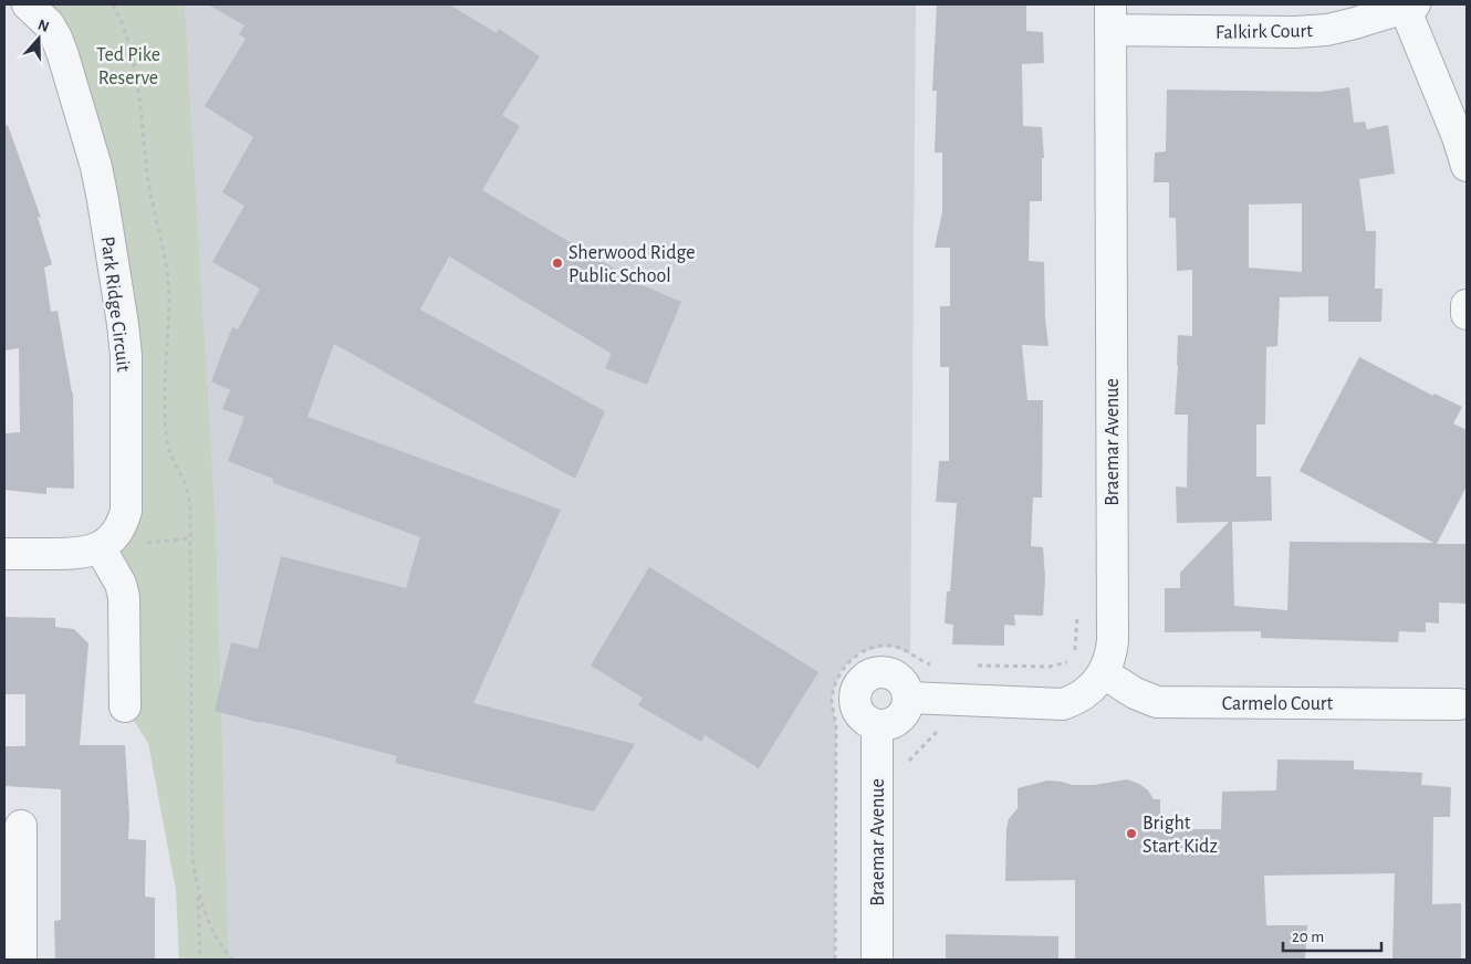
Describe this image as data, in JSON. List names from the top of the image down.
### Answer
{
  "streets": {
    "street": [
      "Falkirk Court",
      "Park Ridge Circuit",
      "Braemar Avenue",
      "Carmelo Court"
    ]
  },
  "crossings": [
    ["Falkirk Court", "Braemar Avenue"],
    ["Braemar Avenue", "Carmelo Court"]
  ],
  "parks": ["Ted Pike Reserve"],
  "places": ["Sherwood Ridge Public School", "Bright Start Kidz"],
  "scale_bar": "20 m",
  "north": "top"
}
